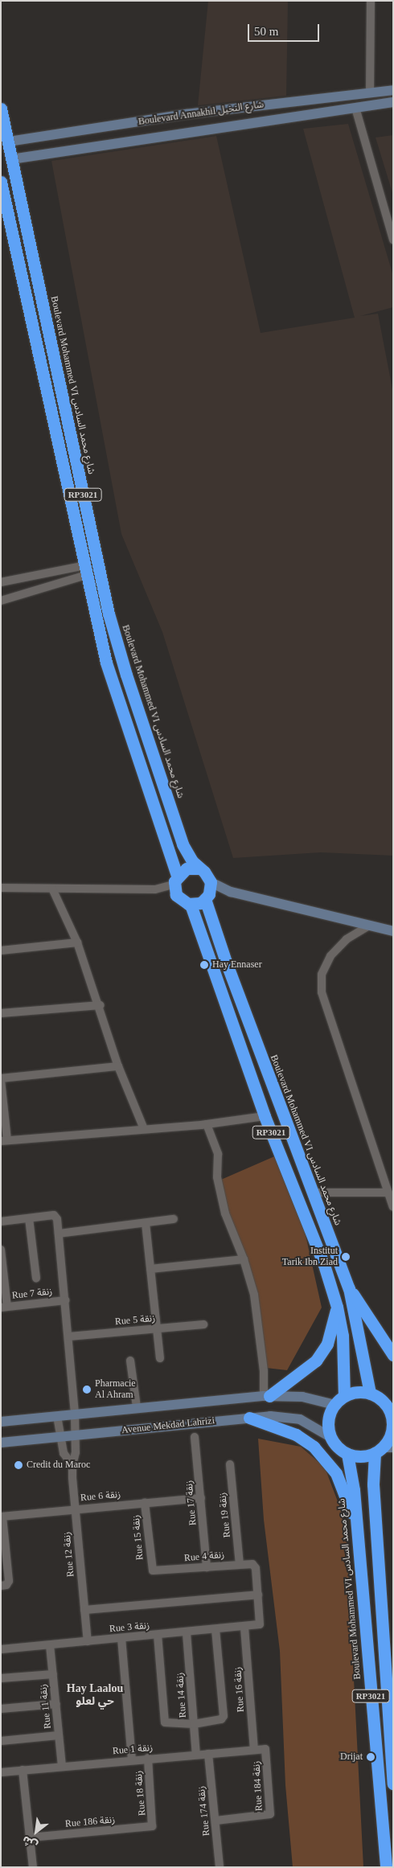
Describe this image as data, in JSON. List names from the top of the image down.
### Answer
{
  "streets": {
    "highway": ["Boulevard Mohammed VI شارع محمد السادس", "RP3021"],
    "street": [
      "Boulevard Annakhil شارع النخيل",
      "Rue 7 زنقة",
      "Rue 5 زنقة",
      "Avenue Mekdad Lahrizi",
      "Rue 6 زنقة",
      "Rue 17 زنقة",
      "Rue 19 زنقة",
      "Rue 15 زنقة",
      "Rue 12 زنقة",
      "Rue 4 زنقة",
      "Rue 3 زنقة",
      "Rue 16 زنقة",
      "Rue 14 زنقة",
      "Rue 11 زنقة",
      "Rue 1 زنقة",
      "Rue 184 زنقة",
      "Rue 18 زنقة",
      "Rue 174 زنقة",
      "Rue 186 زنقة"
    ]
  },
  "crossings": [
    ["Boulevard Annakhil شارع النخيل", "Boulevard Mohammed VI شارع محمد السادس"],
    ["Boulevard Mohammed VI شارع محمد السادس", "RP3021"],
    ["Boulevard Mohammed VI شارع محمد السادس", "Avenue Mekdad Lahrizi"],
    ["RP3021", "Avenue Mekdad Lahrizi"],
    ["Avenue Mekdad Lahrizi", "Rue 12 زنقة"],
    ["Rue 6 زنقة", "Rue 17 زنقة"],
    ["Rue 6 زنقة", "Rue 15 زنقة"],
    ["Rue 6 زنقة", "Rue 12 زنقة"],
    ["Rue 17 زنقة", "Rue 4 زنقة"],
    ["Rue 19 زنقة", "Rue 4 زنقة"],
    ["Rue 15 زنقة", "Rue 4 زنقة"],
    ["Rue 12 زنقة", "Rue 3 زنقة"],
    ["Rue 4 زنقة", "Rue 3 زنقة"],
    ["Rue 3 زنقة", "Rue 16 زنقة"],
    ["Rue 3 زنقة", "Rue 14 زنقة"],
    ["Rue 3 زنقة", "Rue 11 زنقة"],
    ["Rue 16 زنقة", "Rue 1 زنقة"],
    ["Rue 14 زنقة", "Rue 1 زنقة"],
    ["Rue 11 زنقة", "Rue 1 زنقة"],
    ["Rue 1 زنقة", "Rue 184 زنقة"],
    ["Rue 1 زنقة", "Rue 18 زنقة"],
    ["Rue 1 زنقة", "Rue 174 زنقة"],
    ["Rue 184 زنقة", "Rue 174 زنقة"],
    ["Rue 18 زنقة", "Rue 186 زنقة"]
  ],
  "districts": ["Hay Laalou حي لعلو"],
  "places": [
    "Hay Ennaser",
    "Institut Tarik Ibn Ziad",
    "Pharmacie Al Ahram",
    "Credit du Maroc",
    "Drijat"
  ],
  "scale_bar": "50 m",
  "north": "bottom left"
}
